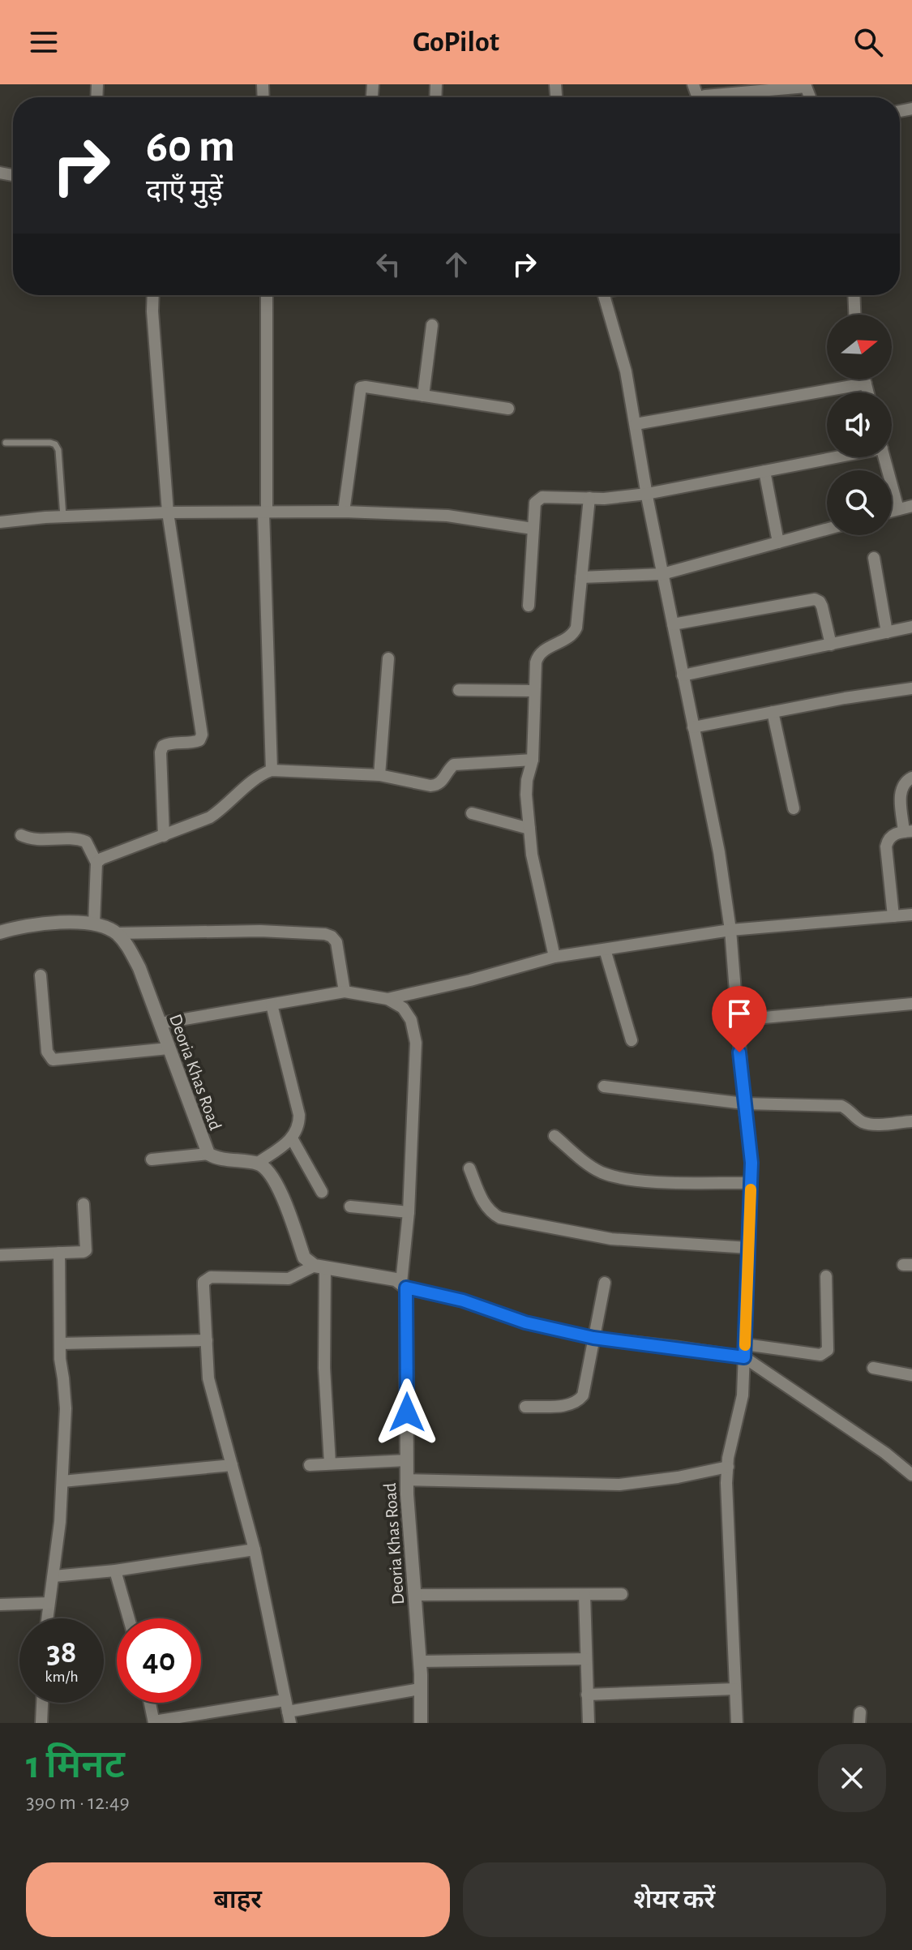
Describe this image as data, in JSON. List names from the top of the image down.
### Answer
{
  "streets": {
    "street": ["Deoria Khas Road"]
  },
  "north": "right",
  "page": {
    "header": "GoPilot",
    "turn": ["60 m", "दाएँ मुड़ें"],
    "speed": "38 km/h",
    "limit": "40",
    "heading": ["1 मिनट", "390 m · 12:49"],
    "buttons": ["बाहर", "शेयर करें"]
  }
}
